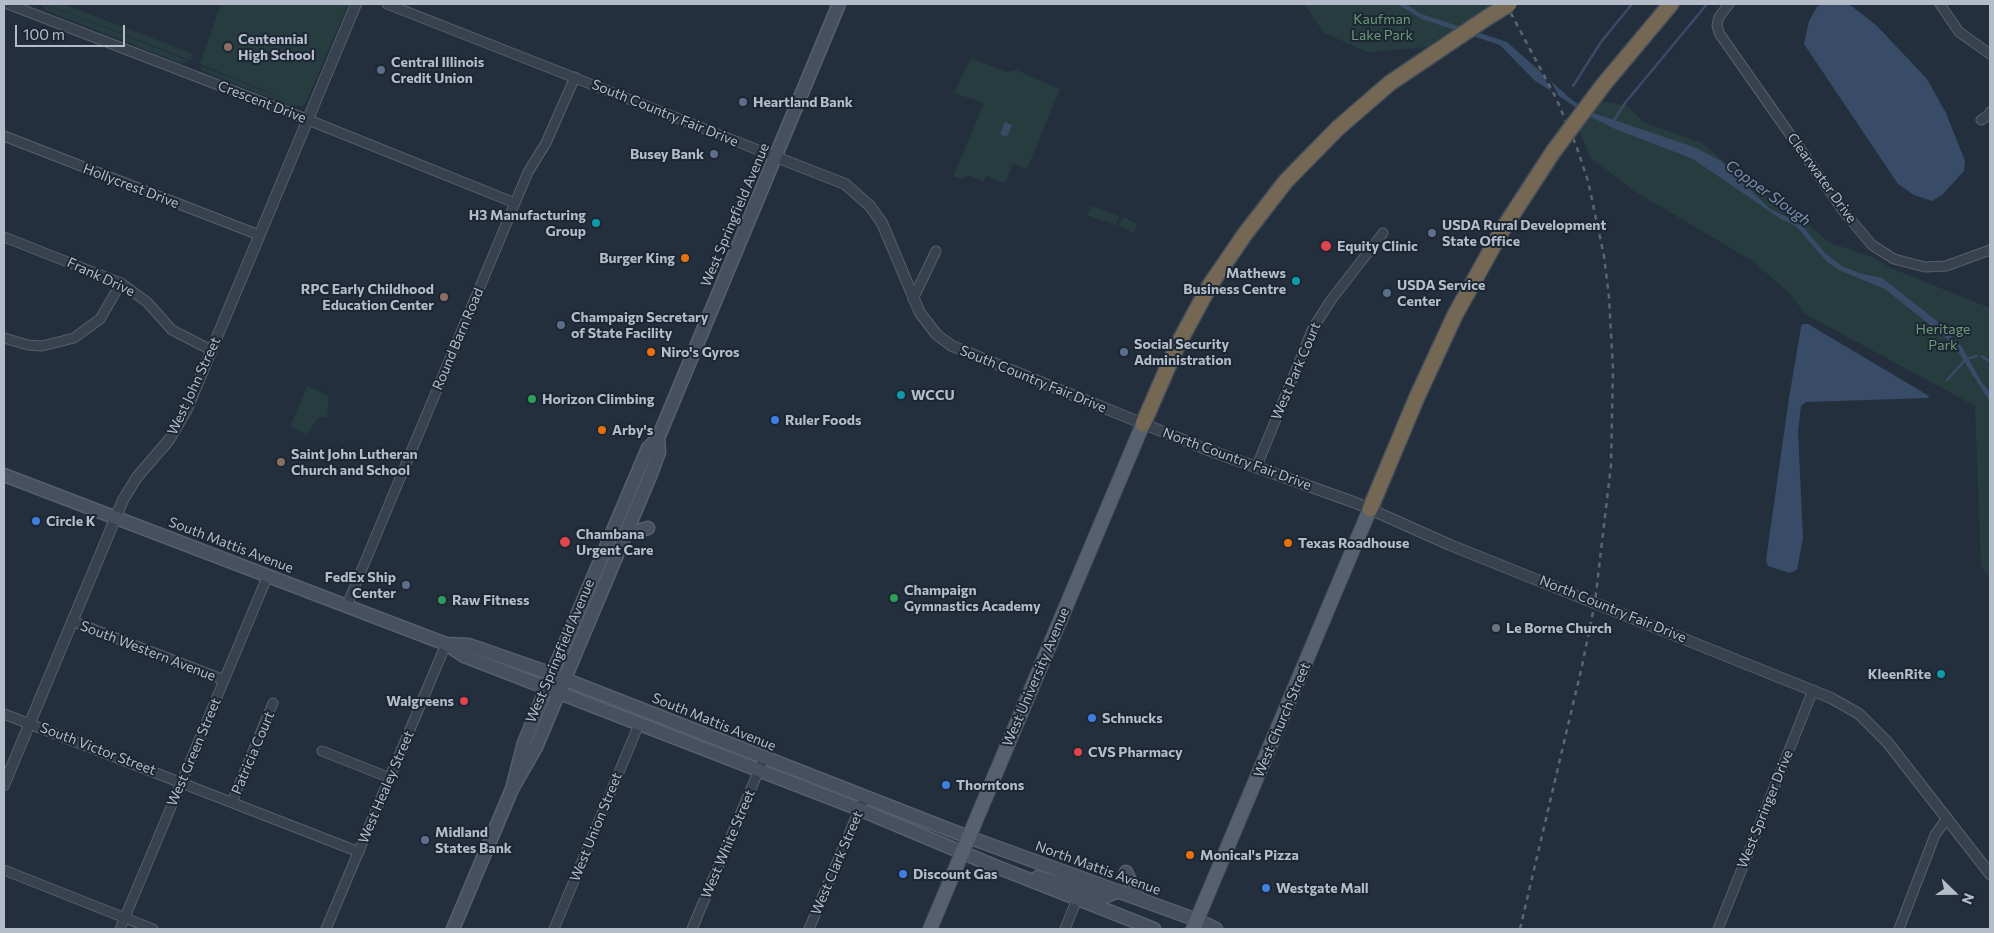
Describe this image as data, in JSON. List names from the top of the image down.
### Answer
{
  "streets": {
    "main road": [
      "West Springfield Avenue",
      "South Mattis Avenue",
      "West University Avenue",
      "West Church Street",
      "North Mattis Avenue"
    ],
    "street": [
      "Crescent Drive",
      "South Country Fair Drive",
      "Clearwater Drive",
      "Hollycrest Drive",
      "Frank Drive",
      "Round Barn Road",
      "West Park Court",
      "West John Street",
      "North Country Fair Drive",
      "South Western Avenue",
      "South Victor Street",
      "West Green Street",
      "Patricia Court",
      "West Healey Street",
      "West Springer Drive",
      "West Union Street",
      "West White Street",
      "West Clark Street"
    ]
  },
  "crossings": [
    ["Crescent Drive", "Round Barn Road"],
    ["Crescent Drive", "West John Street"],
    ["South Country Fair Drive", "West Springfield Avenue"],
    ["South Country Fair Drive", "Round Barn Road"],
    ["South Country Fair Drive", "North Country Fair Drive"],
    ["South Country Fair Drive", "West University Avenue"],
    ["Hollycrest Drive", "West John Street"],
    ["West Springfield Avenue", "South Mattis Avenue"],
    ["Frank Drive", "West John Street"],
    ["Round Barn Road", "South Mattis Avenue"],
    ["West Park Court", "North Country Fair Drive"],
    ["West John Street", "South Mattis Avenue"],
    ["West John Street", "South Western Avenue"],
    ["West John Street", "South Victor Street"],
    ["North Country Fair Drive", "West University Avenue"],
    ["North Country Fair Drive", "West Church Street"],
    ["North Country Fair Drive", "West Springer Drive"],
    ["South Mattis Avenue", "West University Avenue"],
    ["South Mattis Avenue", "West Green Street"],
    ["South Mattis Avenue", "West Healey Street"],
    ["South Mattis Avenue", "West Union Street"],
    ["South Mattis Avenue", "West White Street"],
    ["South Mattis Avenue", "West Clark Street"],
    ["South Mattis Avenue", "North Mattis Avenue"],
    ["South Western Avenue", "West Green Street"],
    ["West University Avenue", "North Mattis Avenue"],
    ["West Church Street", "North Mattis Avenue"],
    ["South Victor Street", "West Green Street"],
    ["South Victor Street", "Patricia Court"],
    ["South Victor Street", "West Healey Street"]
  ],
  "water": ["Copper Slough"],
  "parks": ["Kaufman Lake Park", "Heritage Park"],
  "places": [
    "Centennial High School",
    "Central Illinois Credit Union",
    "Heartland Bank",
    "Busey Bank",
    "H3 Manufacturing Group",
    "USDA Rural Development State Office",
    "Equity Clinic",
    "Burger King",
    "Mathews Business Centre",
    "USDA Service Center",
    "RPC Early Childhood Education Center",
    "Champaign Secretary of State Facility",
    "Niro's Gyros",
    "Social Security Administration",
    "WCCU",
    "Horizon Climbing",
    "Ruler Foods",
    "Arby's",
    "Saint John Lutheran Church and School",
    "Circle K",
    "Chambana Urgent Care",
    "Texas Roadhouse",
    "FedEx Ship Center",
    "Champaign Gymnastics Academy",
    "Raw Fitness",
    "Le Borne Church",
    "KleenRite",
    "Walgreens",
    "Schnucks",
    "CVS Pharmacy",
    "Thorntons",
    "Midland States Bank",
    "Monical's Pizza",
    "Discount Gas",
    "Westgate Mall"
  ],
  "scale_bar": "100 m",
  "north": "right"
}
